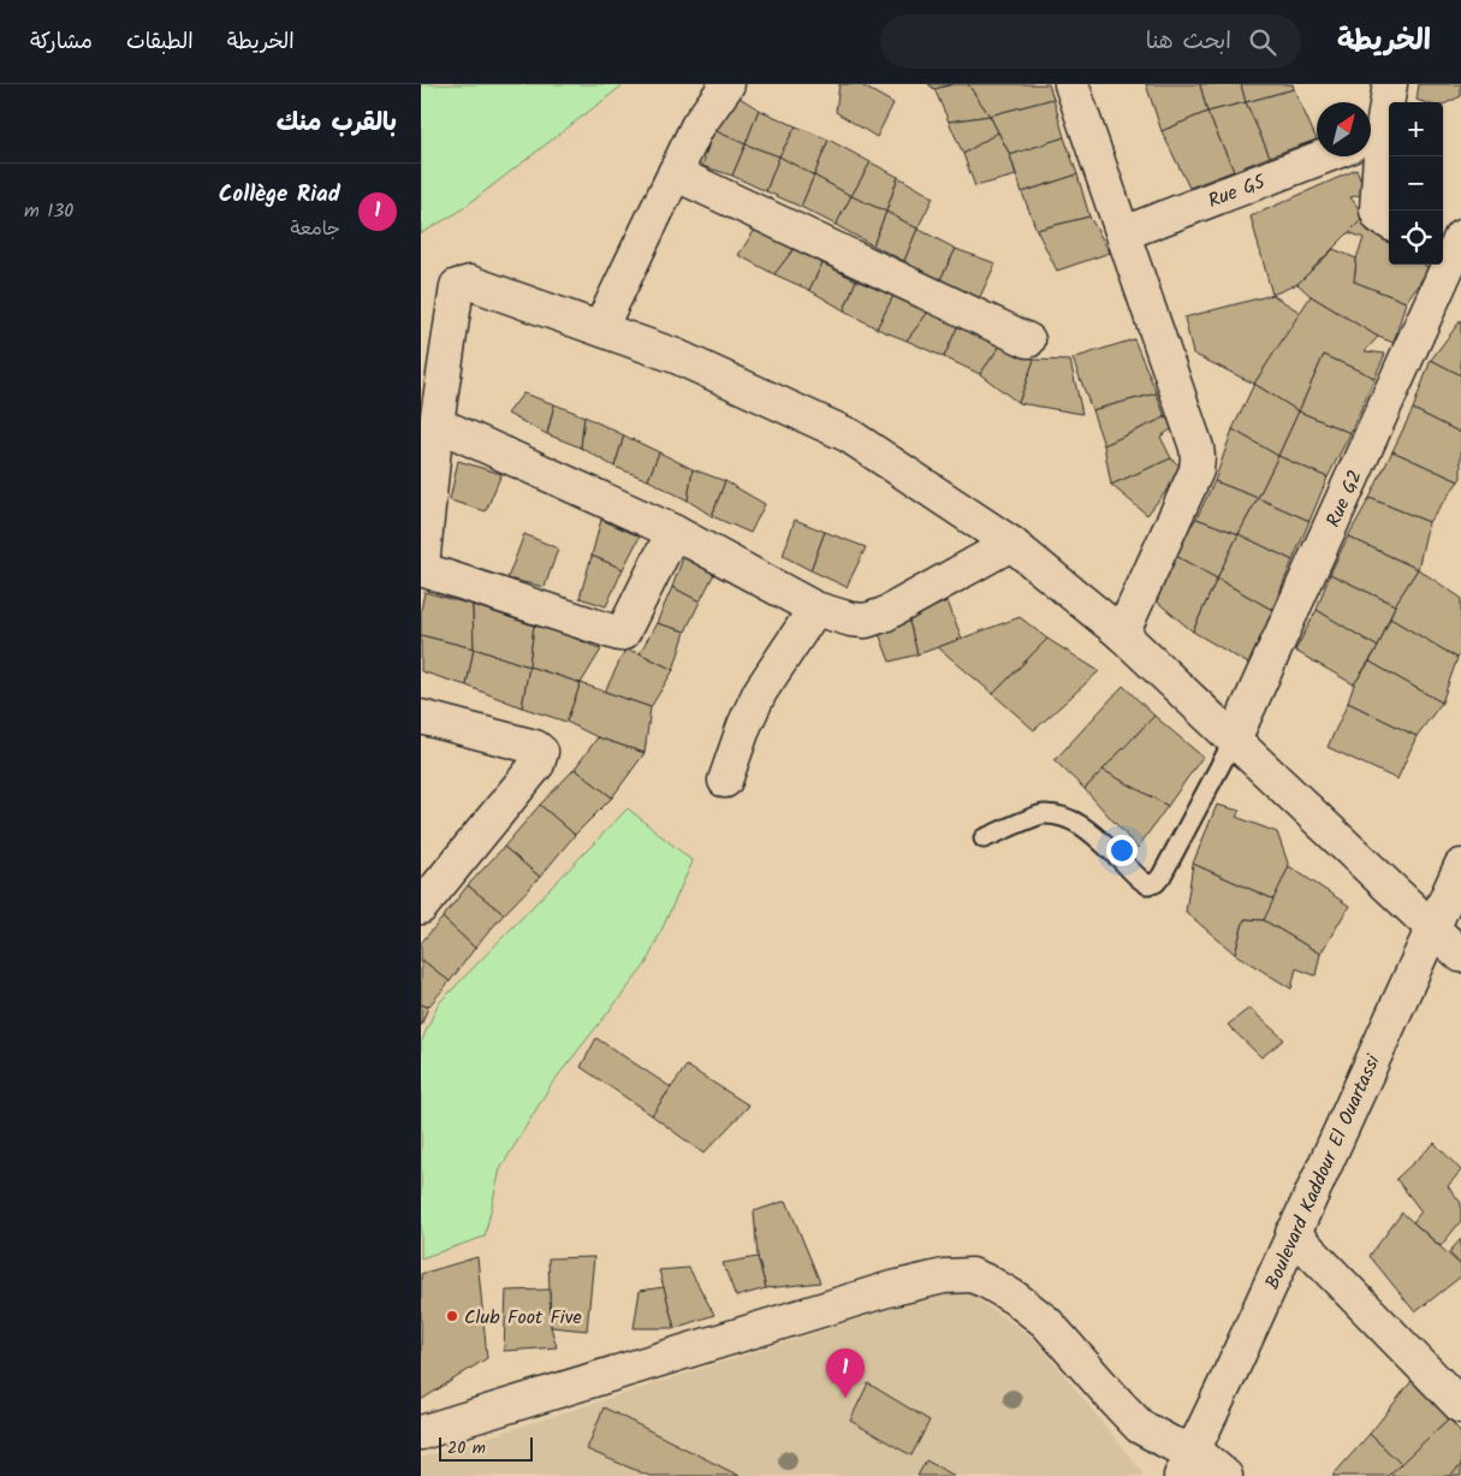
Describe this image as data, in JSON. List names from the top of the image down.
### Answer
{
  "streets": {
    "street": ["Rue G5", "Rue G2", "Boulevard Kaddour El Ouartassi"]
  },
  "places": ["Club Foot Five"],
  "scale_bar": "20 m",
  "north": "top right",
  "page": {
    "header": "الخريطة",
    "search": "ابحث هنا",
    "nav": ["الخريطة", "الطبقات", "مشاركة"],
    "heading": "بالقرب منك",
    "map_buttons": ["+", "−"],
    "list": [
      {
        "mark": "1",
        "name": "Collège Riad",
        "note": "جامعة",
        "value": "130 m"
      }
    ],
    "pins": "1",
    "scale": "20 m"
  }
}
